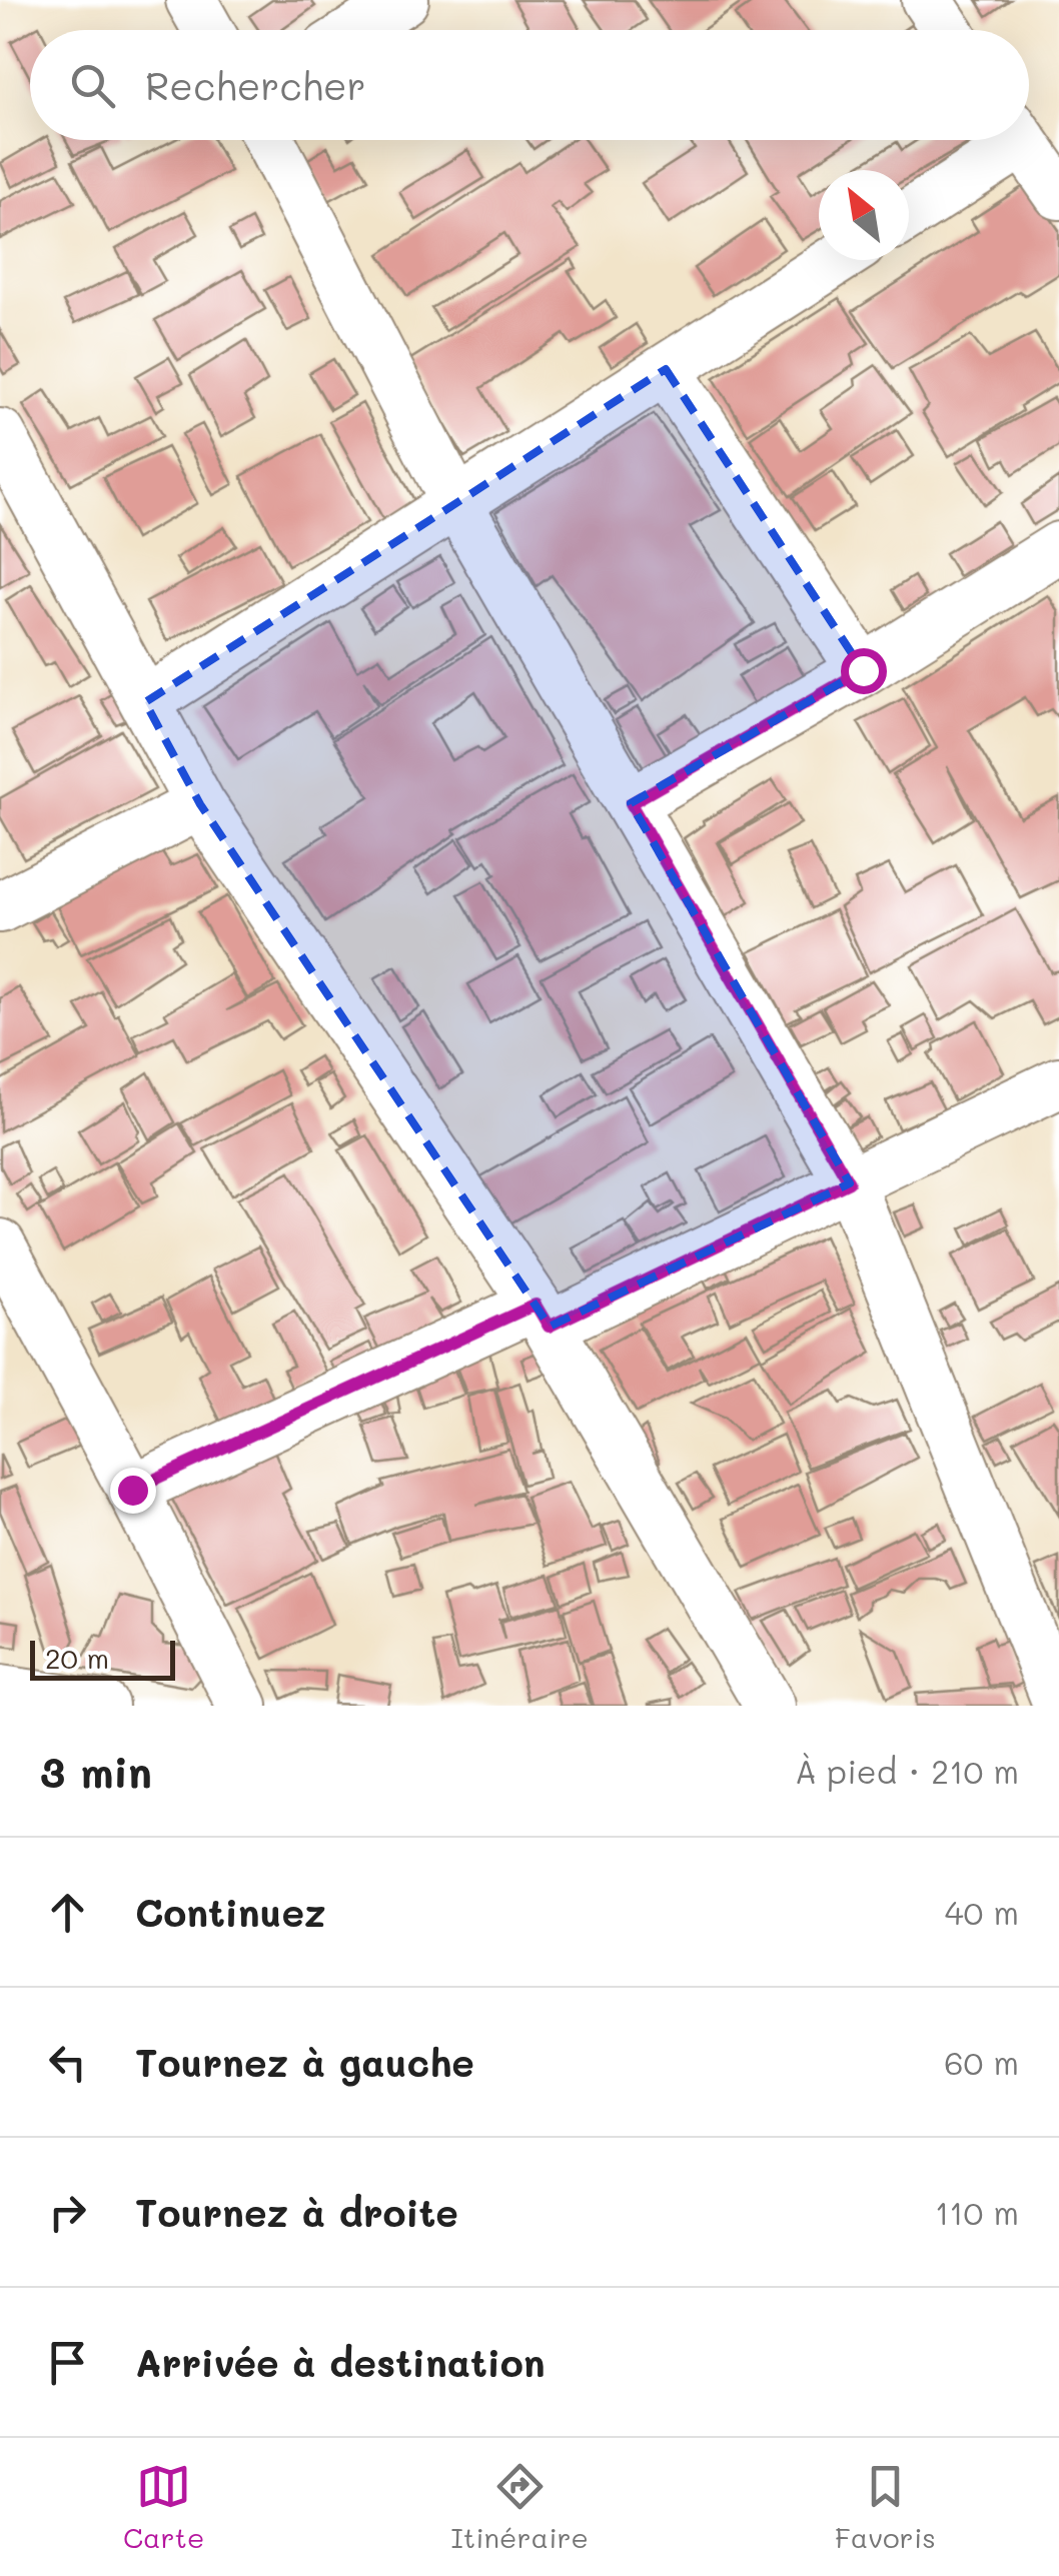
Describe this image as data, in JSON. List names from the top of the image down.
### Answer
{
  "scale_bar": "20 m",
  "north": "top left",
  "page": {
    "search": "Rechercher",
    "scale": "20 m",
    "heading": ["3 min", "À pied · 210 m"],
    "list": [
      ["Continuez", "40 m"],
      ["Tournez à gauche", "60 m"],
      ["Tournez à droite", "110 m"],
      "Arrivée à destination"
    ],
    "nav": ["Carte", "Itinéraire", "Favoris"]
  }
}
